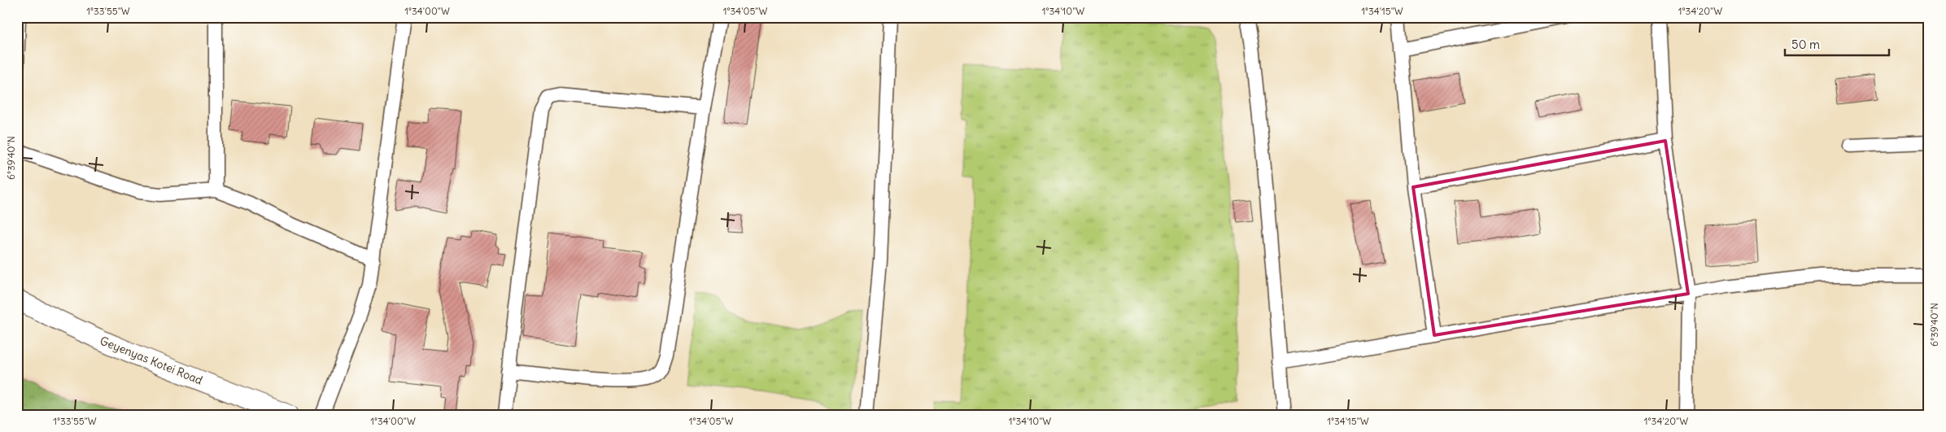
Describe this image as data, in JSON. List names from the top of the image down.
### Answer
{
  "streets": {
    "street": ["Geyenyas Kotei Road"]
  },
  "scale_bar": "50 m",
  "coordinates": [
    "1°33'55\"W",
    "1°34'00\"W",
    "1°34'05\"W",
    "1°34'10\"W",
    "1°34'15\"W",
    "1°34'20\"W",
    "6°39'40\"N"
  ]
}
